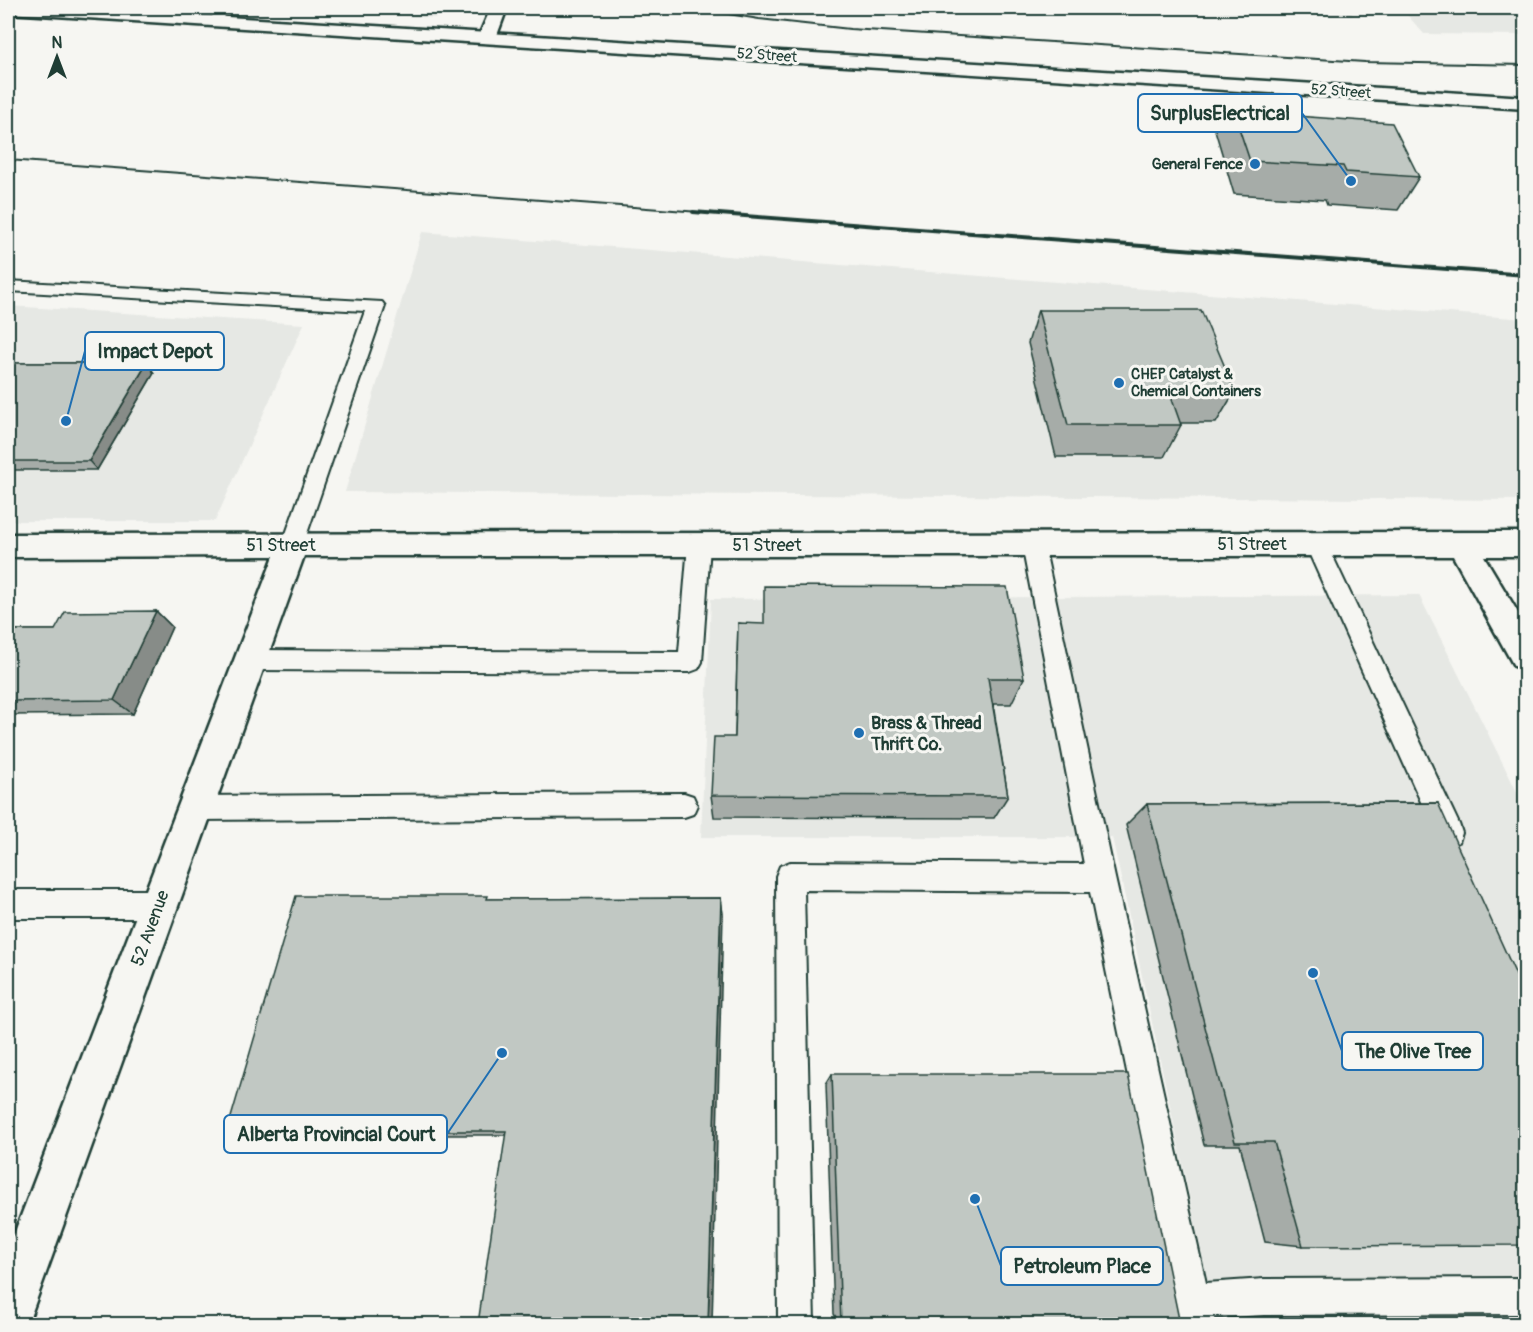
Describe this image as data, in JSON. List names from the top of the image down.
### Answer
{
  "streets": {
    "main road": ["52 Street", "51 Street", "52 Avenue"]
  },
  "crossings": [
    ["51 Street", "52 Avenue"]
  ],
  "places": [
    "General Fence",
    "SurplusElectrical",
    "CHEP Catalyst & Chemical Containers",
    "Impact Depot",
    "Brass & Thread Thrift Co.",
    "The Olive Tree",
    "Alberta Provincial Court",
    "Petroleum Place"
  ],
  "north": "top"
}
